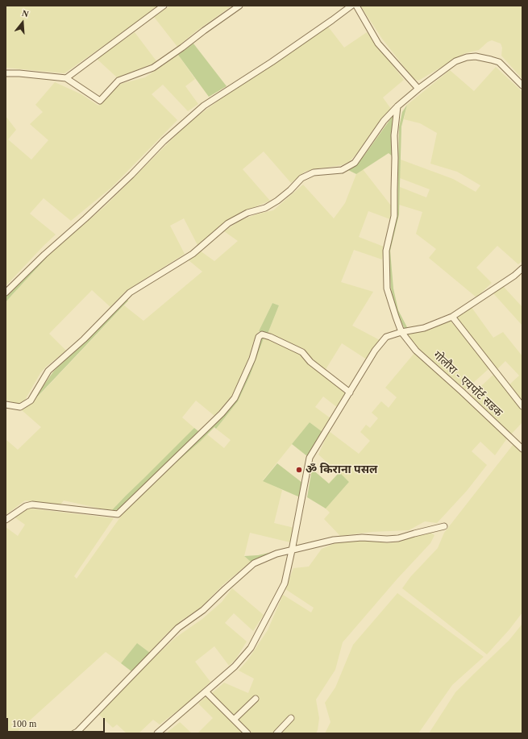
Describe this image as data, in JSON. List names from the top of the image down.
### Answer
{
  "streets": {
    "street": ["गोलौरा - एयर्पोर्ट सडक"]
  },
  "places": ["ॐ किराना पसल"],
  "scale_bar": "100 m",
  "north": "top"
}
